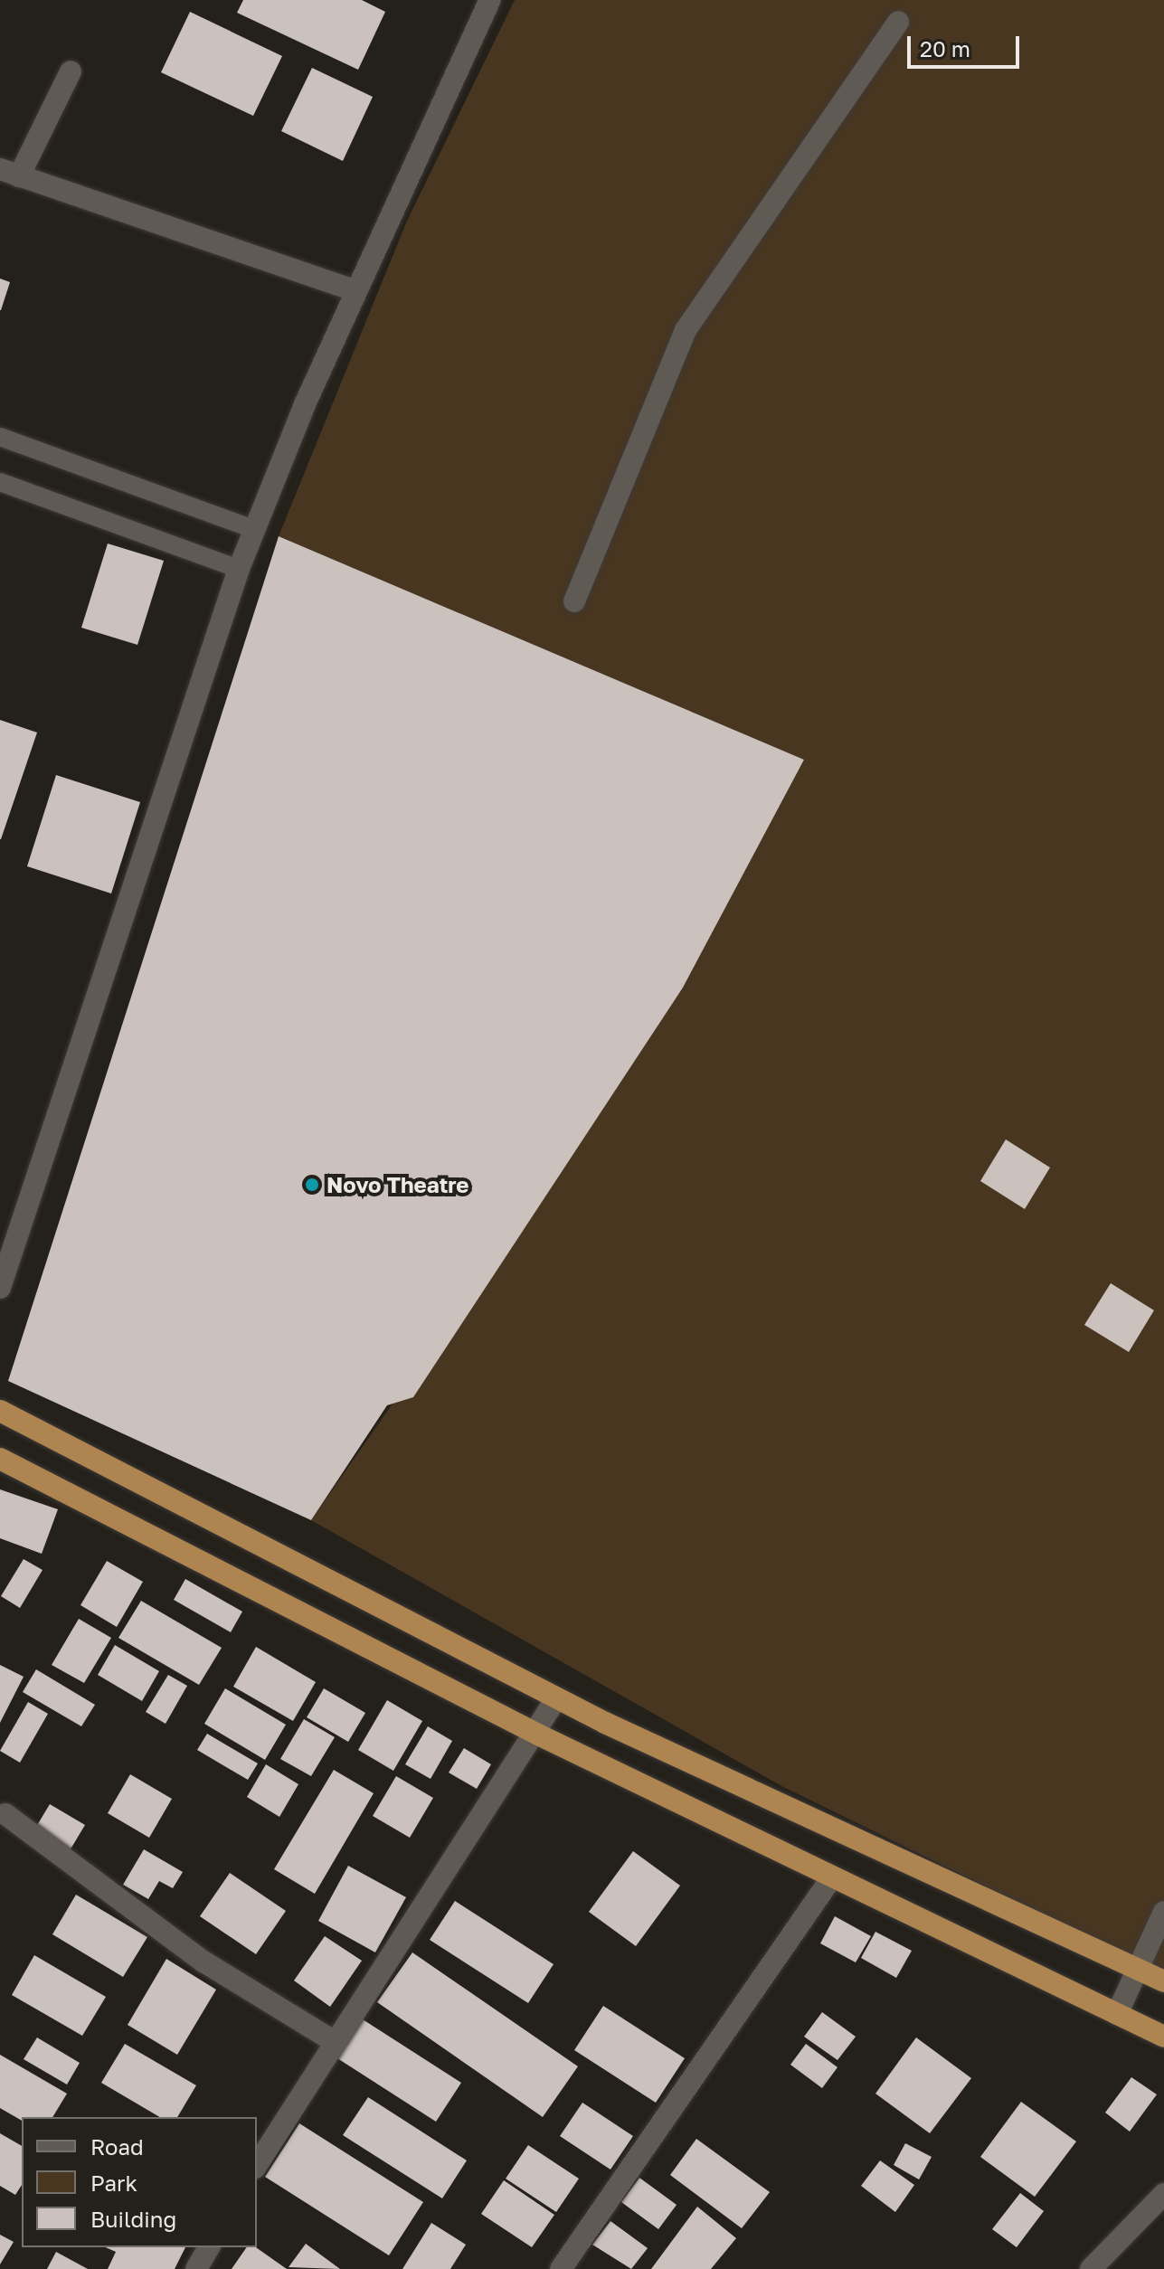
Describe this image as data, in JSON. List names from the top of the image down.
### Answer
{
  "places": ["Novo Theatre"],
  "legend": ["Road", "Park", "Building"],
  "scale_bar": "20 m"
}
